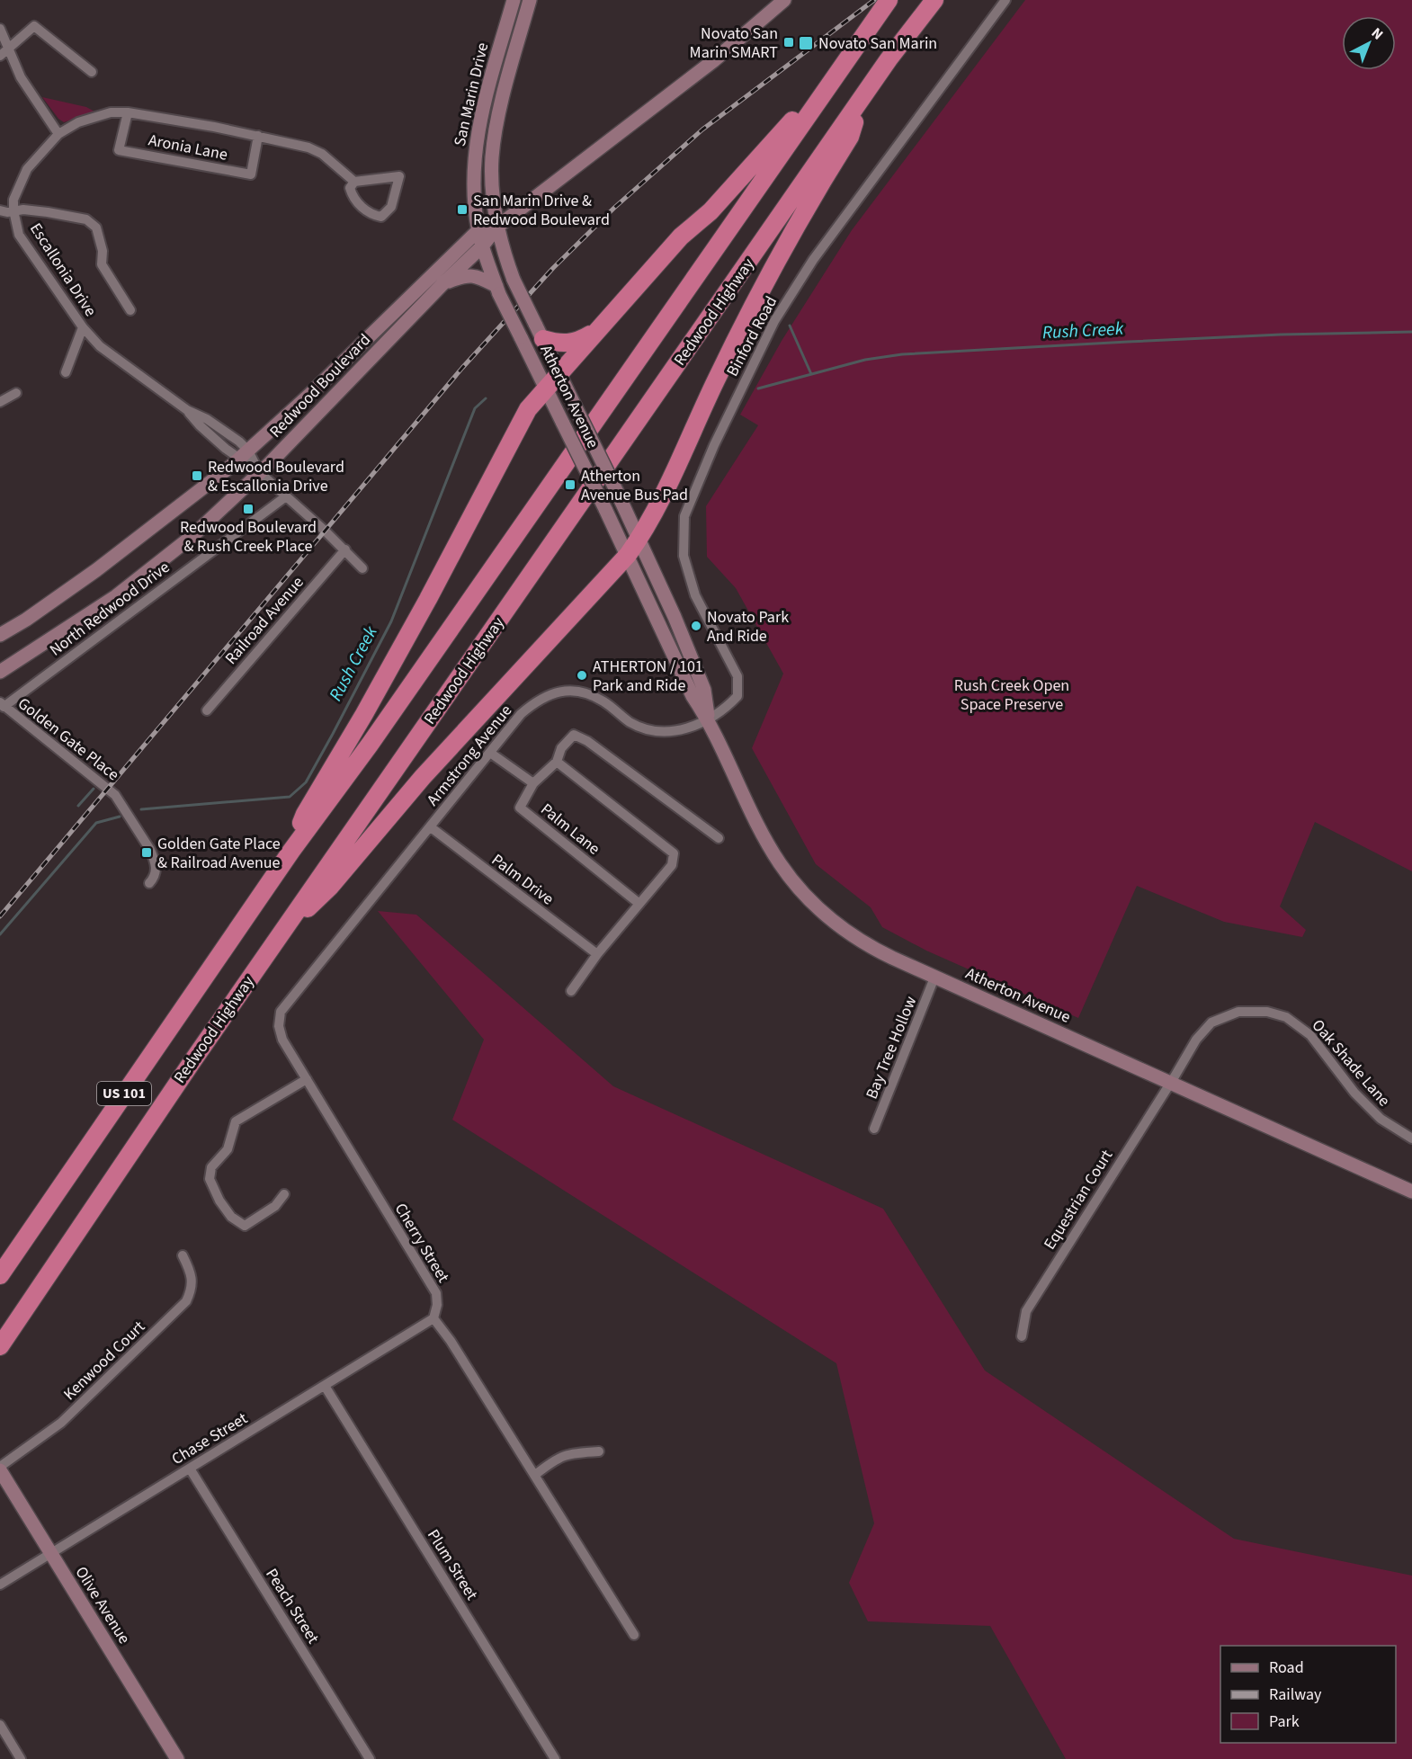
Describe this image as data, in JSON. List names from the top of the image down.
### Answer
{
  "streets": {
    "highway": ["Redwood Highway", "US 101"],
    "main road": [
      "San Marin Drive",
      "Redwood Boulevard",
      "Atherton Avenue",
      "Olive Avenue"
    ],
    "street": [
      "Aronia Lane",
      "Escallonia Drive",
      "Binford Road",
      "North Redwood Drive",
      "Railroad Avenue",
      "Golden Gate Place",
      "Armstrong Avenue",
      "Palm Lane",
      "Palm Drive",
      "Bay Tree Hollow",
      "Oak Shade Lane",
      "Equestrian Court",
      "Cherry Street",
      "Kenwood Court",
      "Chase Street",
      "Plum Street",
      "Peach Street"
    ]
  },
  "crossings": [
    ["San Marin Drive", "Redwood Boulevard"],
    ["San Marin Drive", "Atherton Avenue"],
    ["Aronia Lane", "Escallonia Drive"],
    ["Escallonia Drive", "Redwood Boulevard"],
    ["Escallonia Drive", "North Redwood Drive"],
    ["Escallonia Drive", "Railroad Avenue"],
    ["Binford Road", "Atherton Avenue"],
    ["Binford Road", "Armstrong Avenue"],
    ["Redwood Boulevard", "Atherton Avenue"],
    ["Atherton Avenue", "Armstrong Avenue"],
    ["Atherton Avenue", "Bay Tree Hollow"],
    ["Atherton Avenue", "Oak Shade Lane"],
    ["Atherton Avenue", "Equestrian Court"],
    ["North Redwood Drive", "Golden Gate Place"],
    ["Armstrong Avenue", "Palm Drive"],
    ["Armstrong Avenue", "Cherry Street"],
    ["Oak Shade Lane", "Equestrian Court"],
    ["Cherry Street", "Chase Street"],
    ["Kenwood Court", "Olive Avenue"],
    ["Chase Street", "Plum Street"],
    ["Chase Street", "Olive Avenue"],
    ["Chase Street", "Peach Street"]
  ],
  "water": ["Rush Creek"],
  "parks": ["Rush Creek Open Space Preserve"],
  "places": {
    "transit": [
      "Novato San Marin SMART",
      "Novato San Marin",
      "San Marin Drive & Redwood Boulevard",
      "Redwood Boulevard & Escallonia Drive",
      "Atherton Avenue Bus Pad",
      "Redwood Boulevard & Rush Creek Place",
      "Golden Gate Place & Railroad Avenue"
    ],
    "other": ["Novato Park And Ride", "ATHERTON / 101 Park and Ride"]
  },
  "legend": ["Road", "Railway", "Park"],
  "north": "top right"
}
